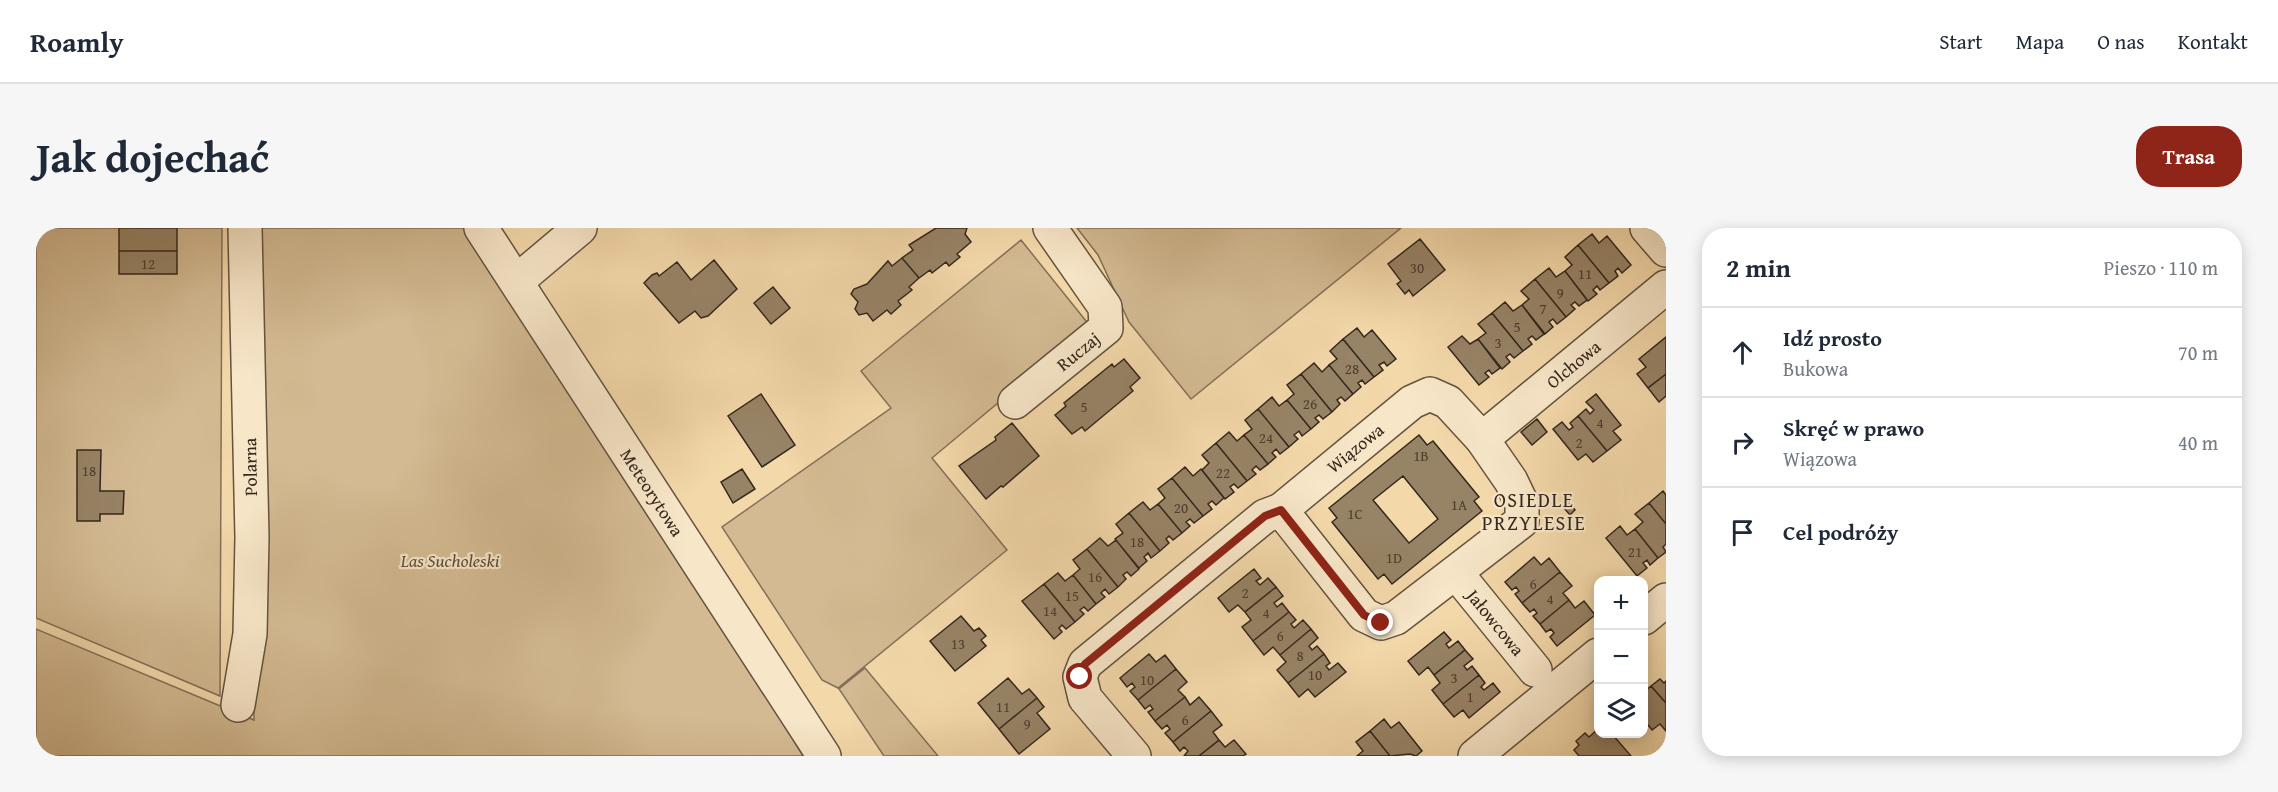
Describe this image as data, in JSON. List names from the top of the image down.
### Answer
{
  "streets": {
    "street": [
      "Ruczaj",
      "Olchowa",
      "Wiązowa",
      "Polarna",
      "Meteorytowa",
      "Jałowcowa"
    ]
  },
  "crossings": [
    ["Olchowa", "Wiązowa"],
    ["Wiązowa", "Jałowcowa"]
  ],
  "districts": ["OSIEDLE PRZYLESIE"],
  "parks": ["Las Sucholeski"],
  "house_numbers": [
    "12",
    "30",
    "11",
    "9",
    "7",
    "5",
    "3",
    "28",
    "26",
    "5",
    "4",
    "24",
    "2",
    "1B",
    "18",
    "22",
    "1A",
    "20",
    "1C",
    "18",
    "21",
    "1D",
    "16",
    "6",
    "2",
    "15",
    "4",
    "14",
    "4",
    "6",
    "13",
    "8",
    "10",
    "3",
    "10",
    "1",
    "11",
    "6",
    "9"
  ],
  "page": {
    "header": "Roamly",
    "nav": [
      "Start",
      "Mapa",
      "O nas",
      "Kontakt"
    ],
    "title": "Jak dojechać",
    "buttons": "Trasa",
    "heading": ["2 min", "Pieszo · 110 m"],
    "list": [
      ["Idź prosto", "Bukowa", "70 m"],
      ["Skręć w prawo", "Wiązowa", "40 m"],
      "Cel podróży"
    ],
    "map_buttons": ["+", "−"]
  }
}
